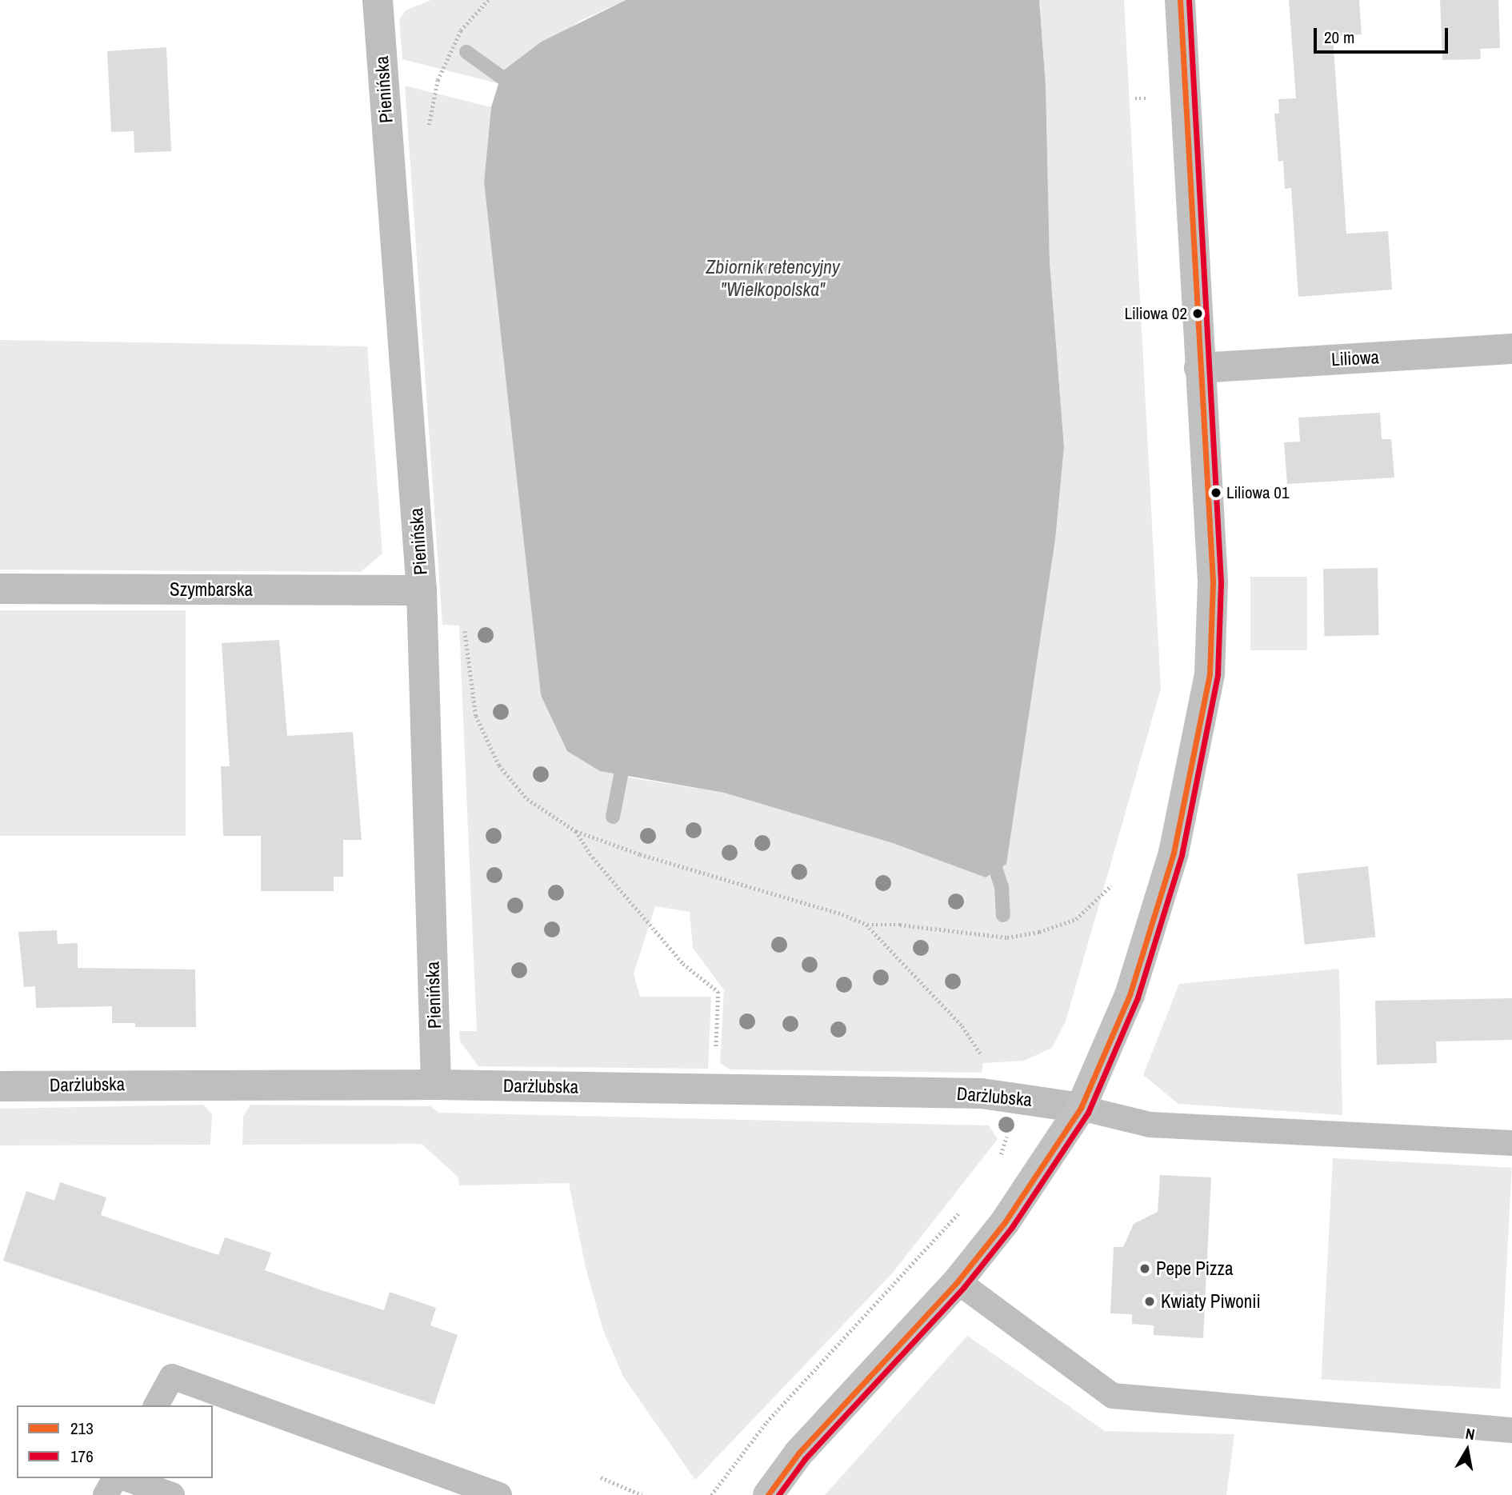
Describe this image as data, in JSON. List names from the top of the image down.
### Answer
{
  "streets": {
    "street": [
      "Pienińska",
      "Liliowa",
      "Szymbarska",
      "Darżlubska"
    ]
  },
  "crossings": [
    ["Pienińska", "Szymbarska"],
    ["Pienińska", "Darżlubska"]
  ],
  "water": ["Zbiornik retencyjny \"Wielkopolska\""],
  "places": [
    "Liliowa 02",
    "Liliowa 01",
    "Pepe Pizza",
    "Kwiaty Piwonii"
  ],
  "lines": ["transit line 213", "transit line 176"],
  "legend": ["213", "176"],
  "scale_bar": "20 m",
  "north": "top"
}
